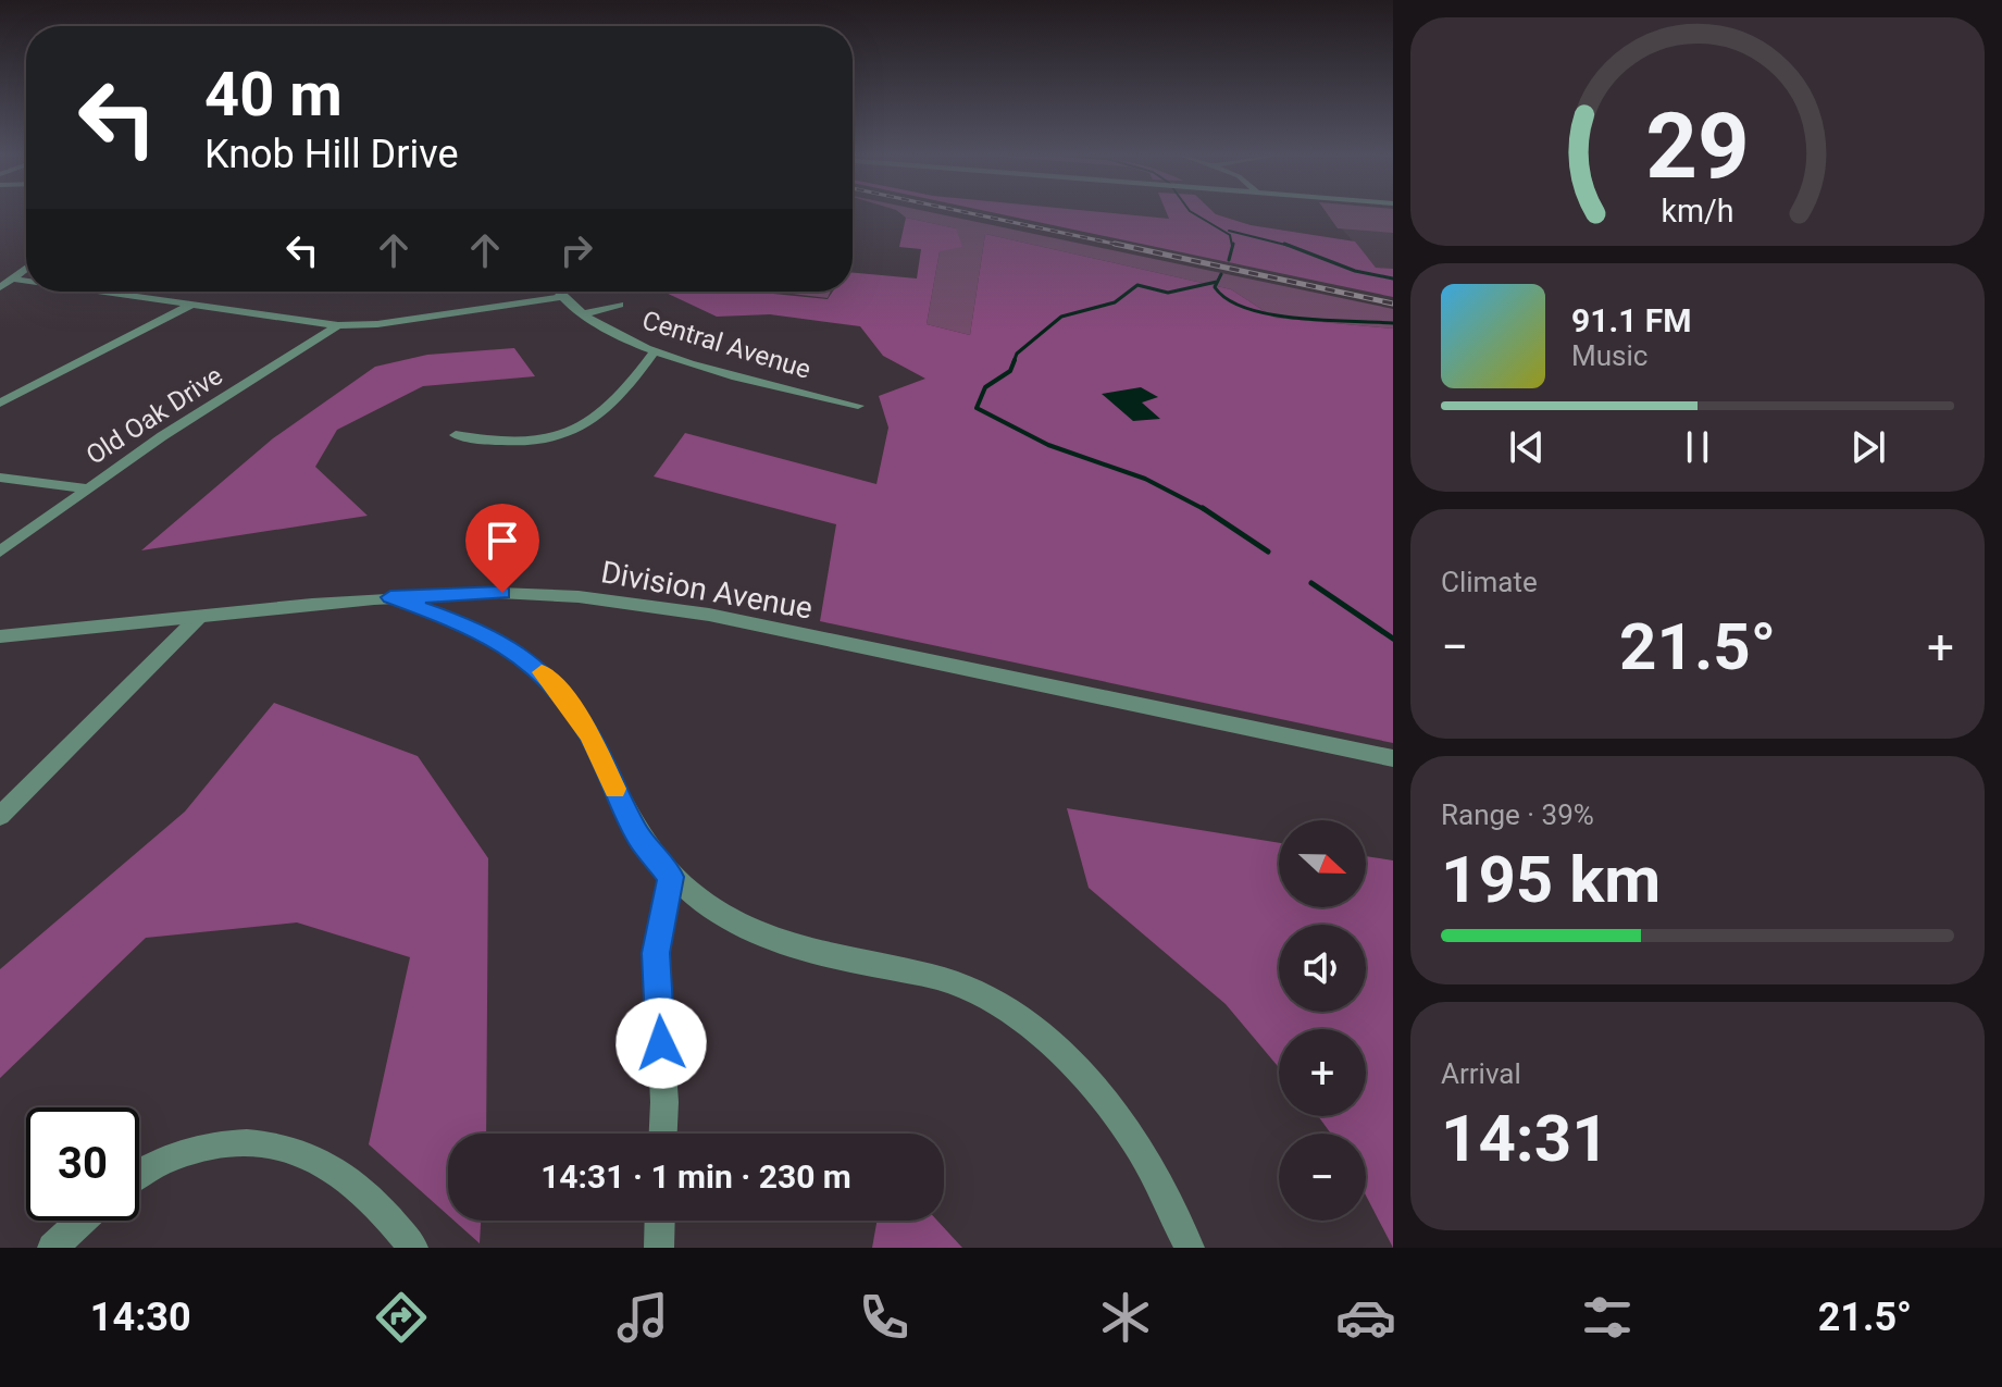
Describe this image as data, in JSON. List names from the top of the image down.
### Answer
{
  "streets": {
    "street": ["Central Avenue", "Old Oak Drive", "Division Avenue"]
  },
  "north": "right",
  "page": {
    "turn": ["40 m", "Knob Hill Drive"],
    "song": ["91.1 FM", "Music"],
    "tile": [
      "Climate",
      ["Range · 39%", "195 km"],
      ["Arrival", "14:31"]
    ],
    "heat": ["−", "21.5°", "+"],
    "map_buttons": ["+", "−"],
    "limit": "30",
    "trip": "14:31 · 1 min · 230 m",
    "tabs": ["14:30", "21.5°"],
    "gauge": ["29", "km/h"]
  }
}
